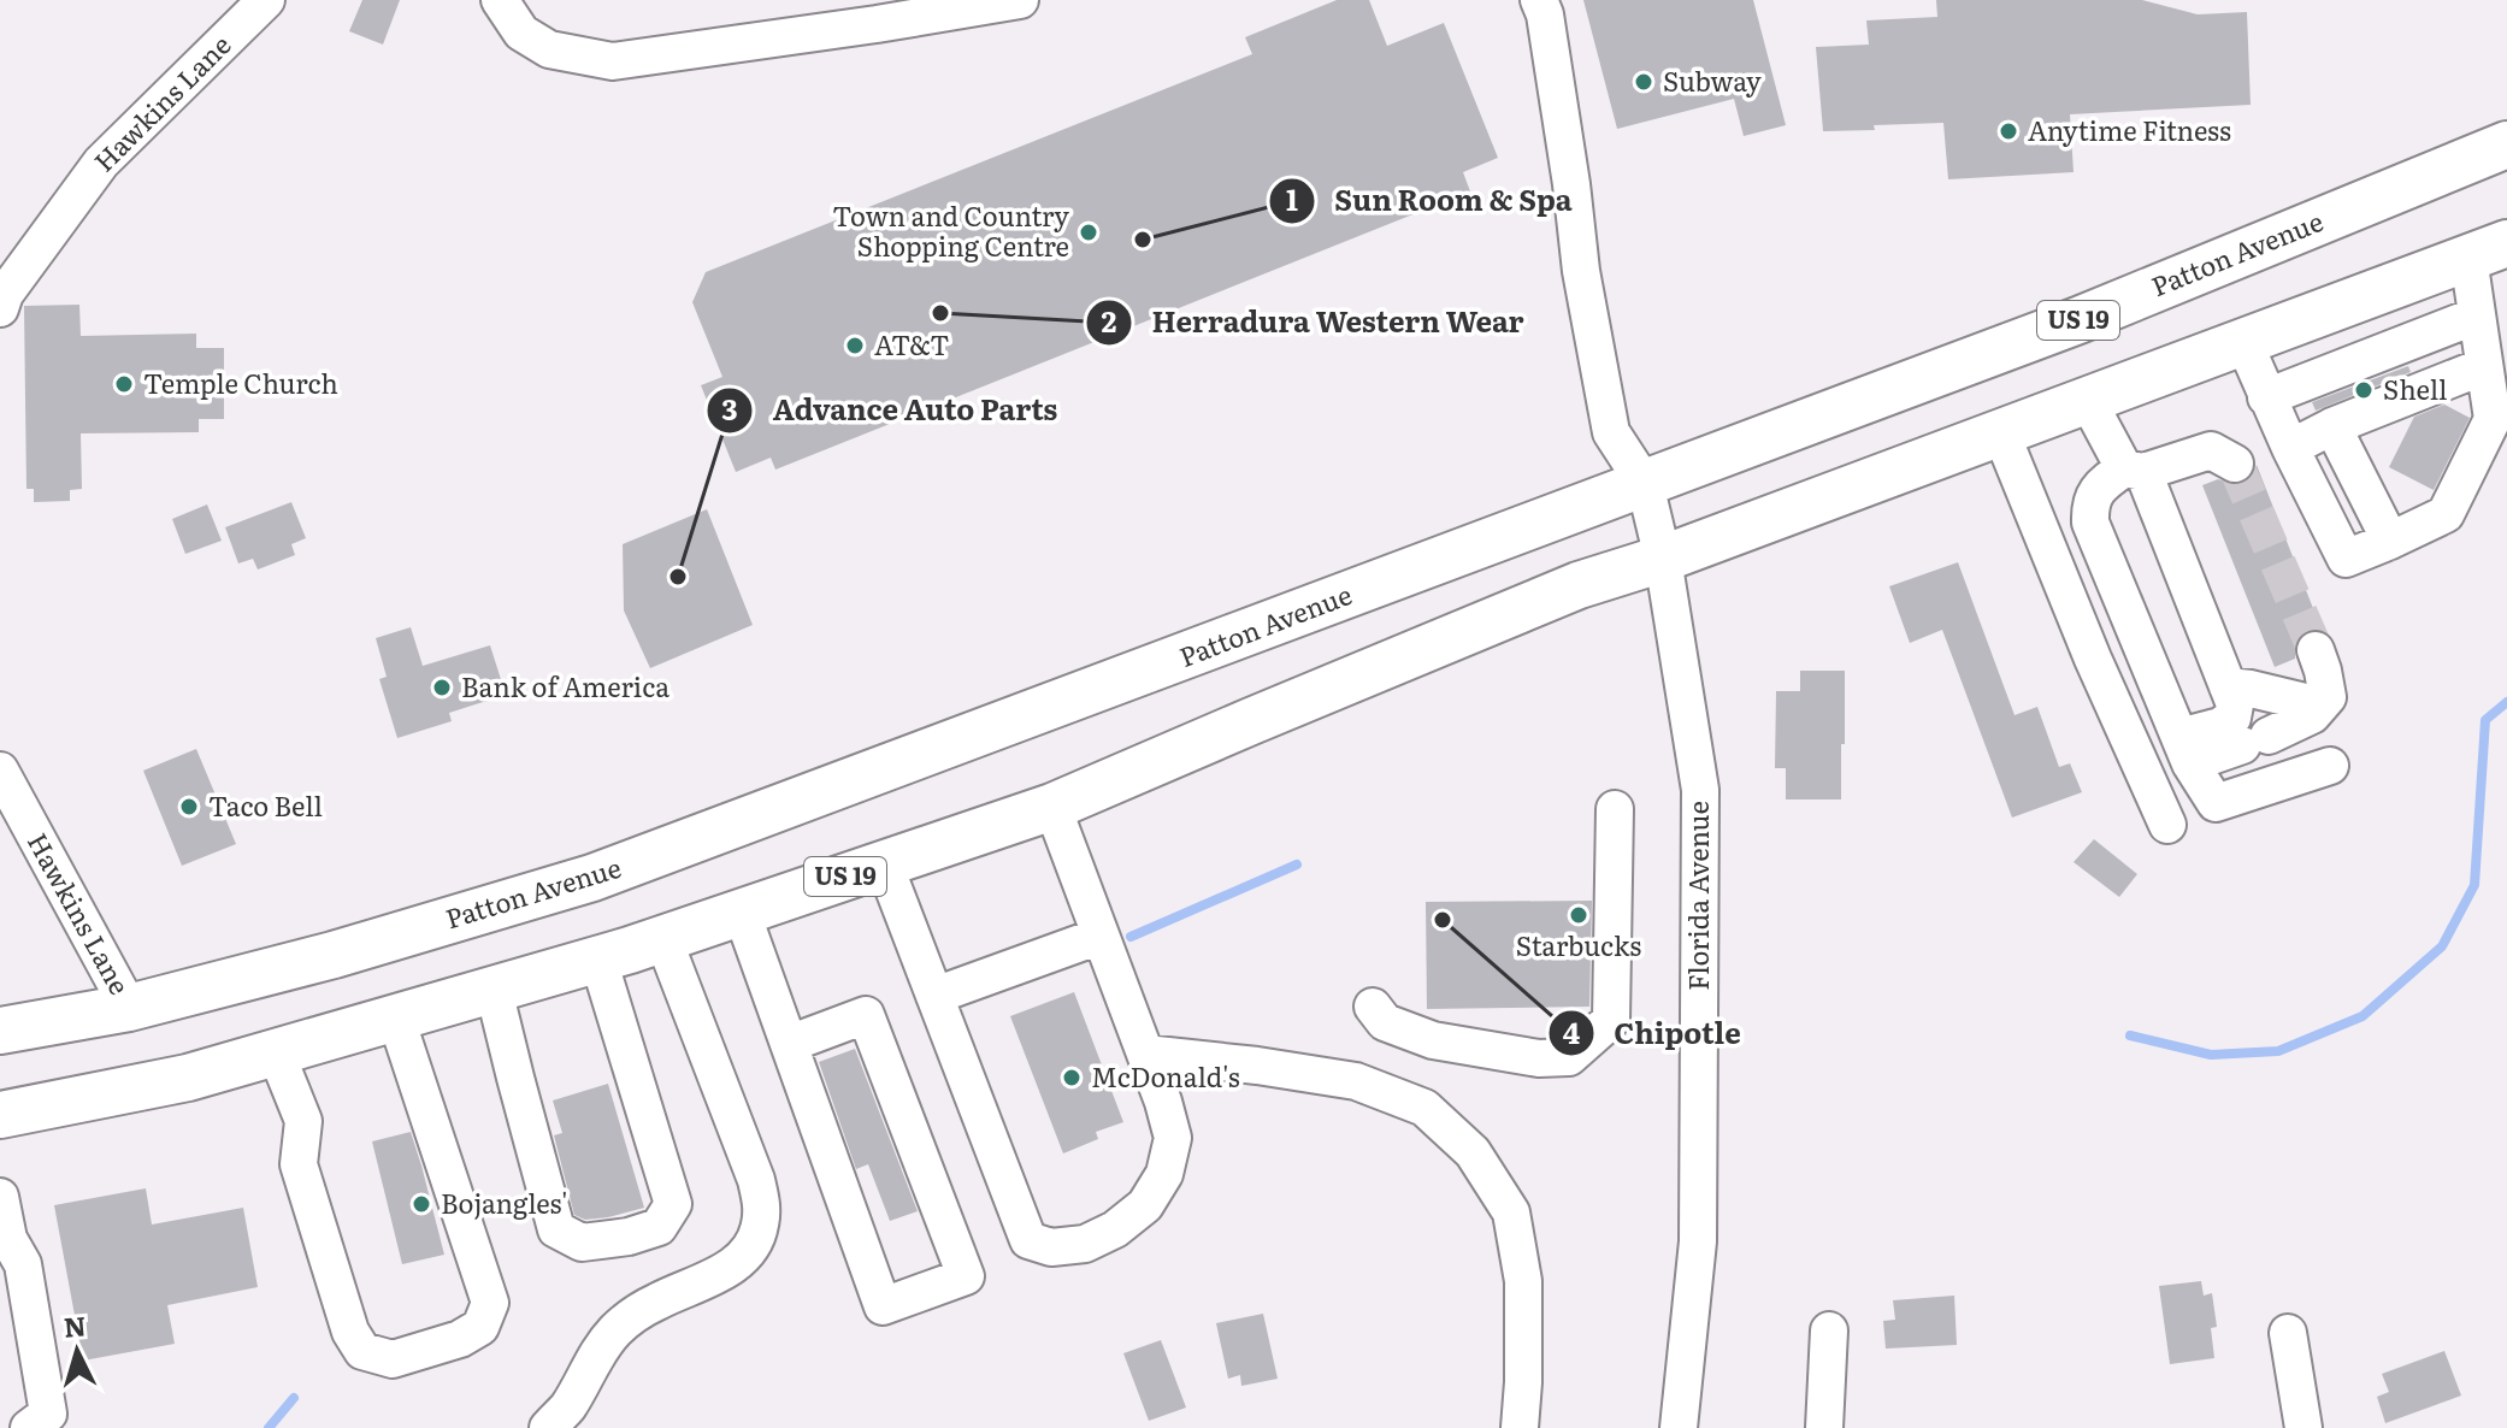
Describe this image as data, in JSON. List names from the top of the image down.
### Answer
{
  "streets": {
    "main road": ["Patton Avenue", "US 19"],
    "street": ["Hawkins Lane", "Florida Avenue"]
  },
  "crossings": [
    ["Hawkins Lane", "Patton Avenue"],
    ["Patton Avenue", "Florida Avenue"],
    ["US 19", "Florida Avenue"]
  ],
  "places": [
    "Subway",
    "Anytime Fitness",
    "Town and Country Shopping Centre",
    "Sun Room & Spa",
    "Herradura Western Wear",
    "AT&T",
    "Temple Church",
    "Shell",
    "Advance Auto Parts",
    "Bank of America",
    "Taco Bell",
    "Starbucks",
    "Chipotle",
    "McDonald's",
    "Bojangles'"
  ],
  "north": "top"
}
